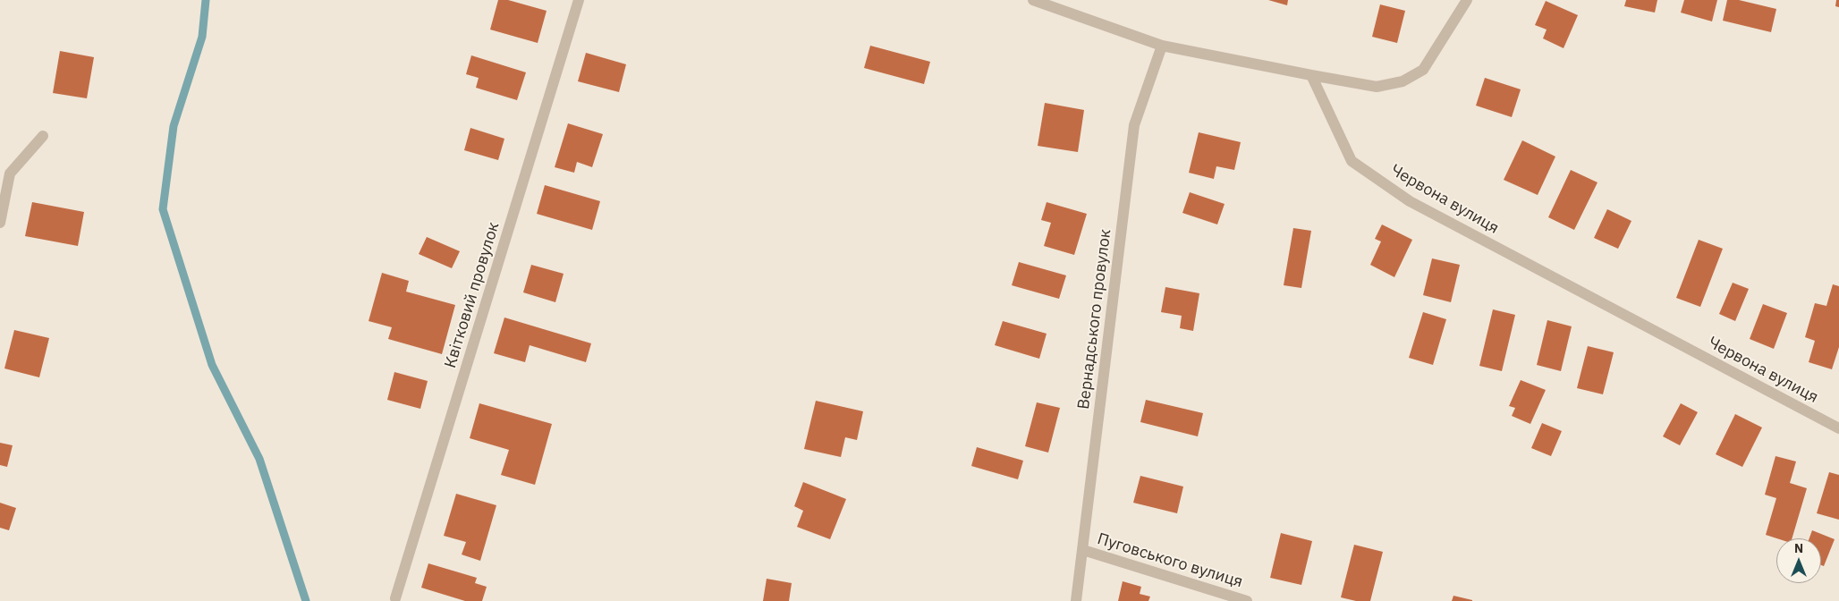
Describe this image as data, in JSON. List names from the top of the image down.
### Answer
{
  "streets": {
    "street": [
      "Червона вулиця",
      "Квітковий провулок",
      "Вернадського провулок",
      "Пуговського вулиця"
    ]
  },
  "crossings": [
    ["Вернадського провулок", "Пуговського вулиця"]
  ],
  "north": "top"
}
